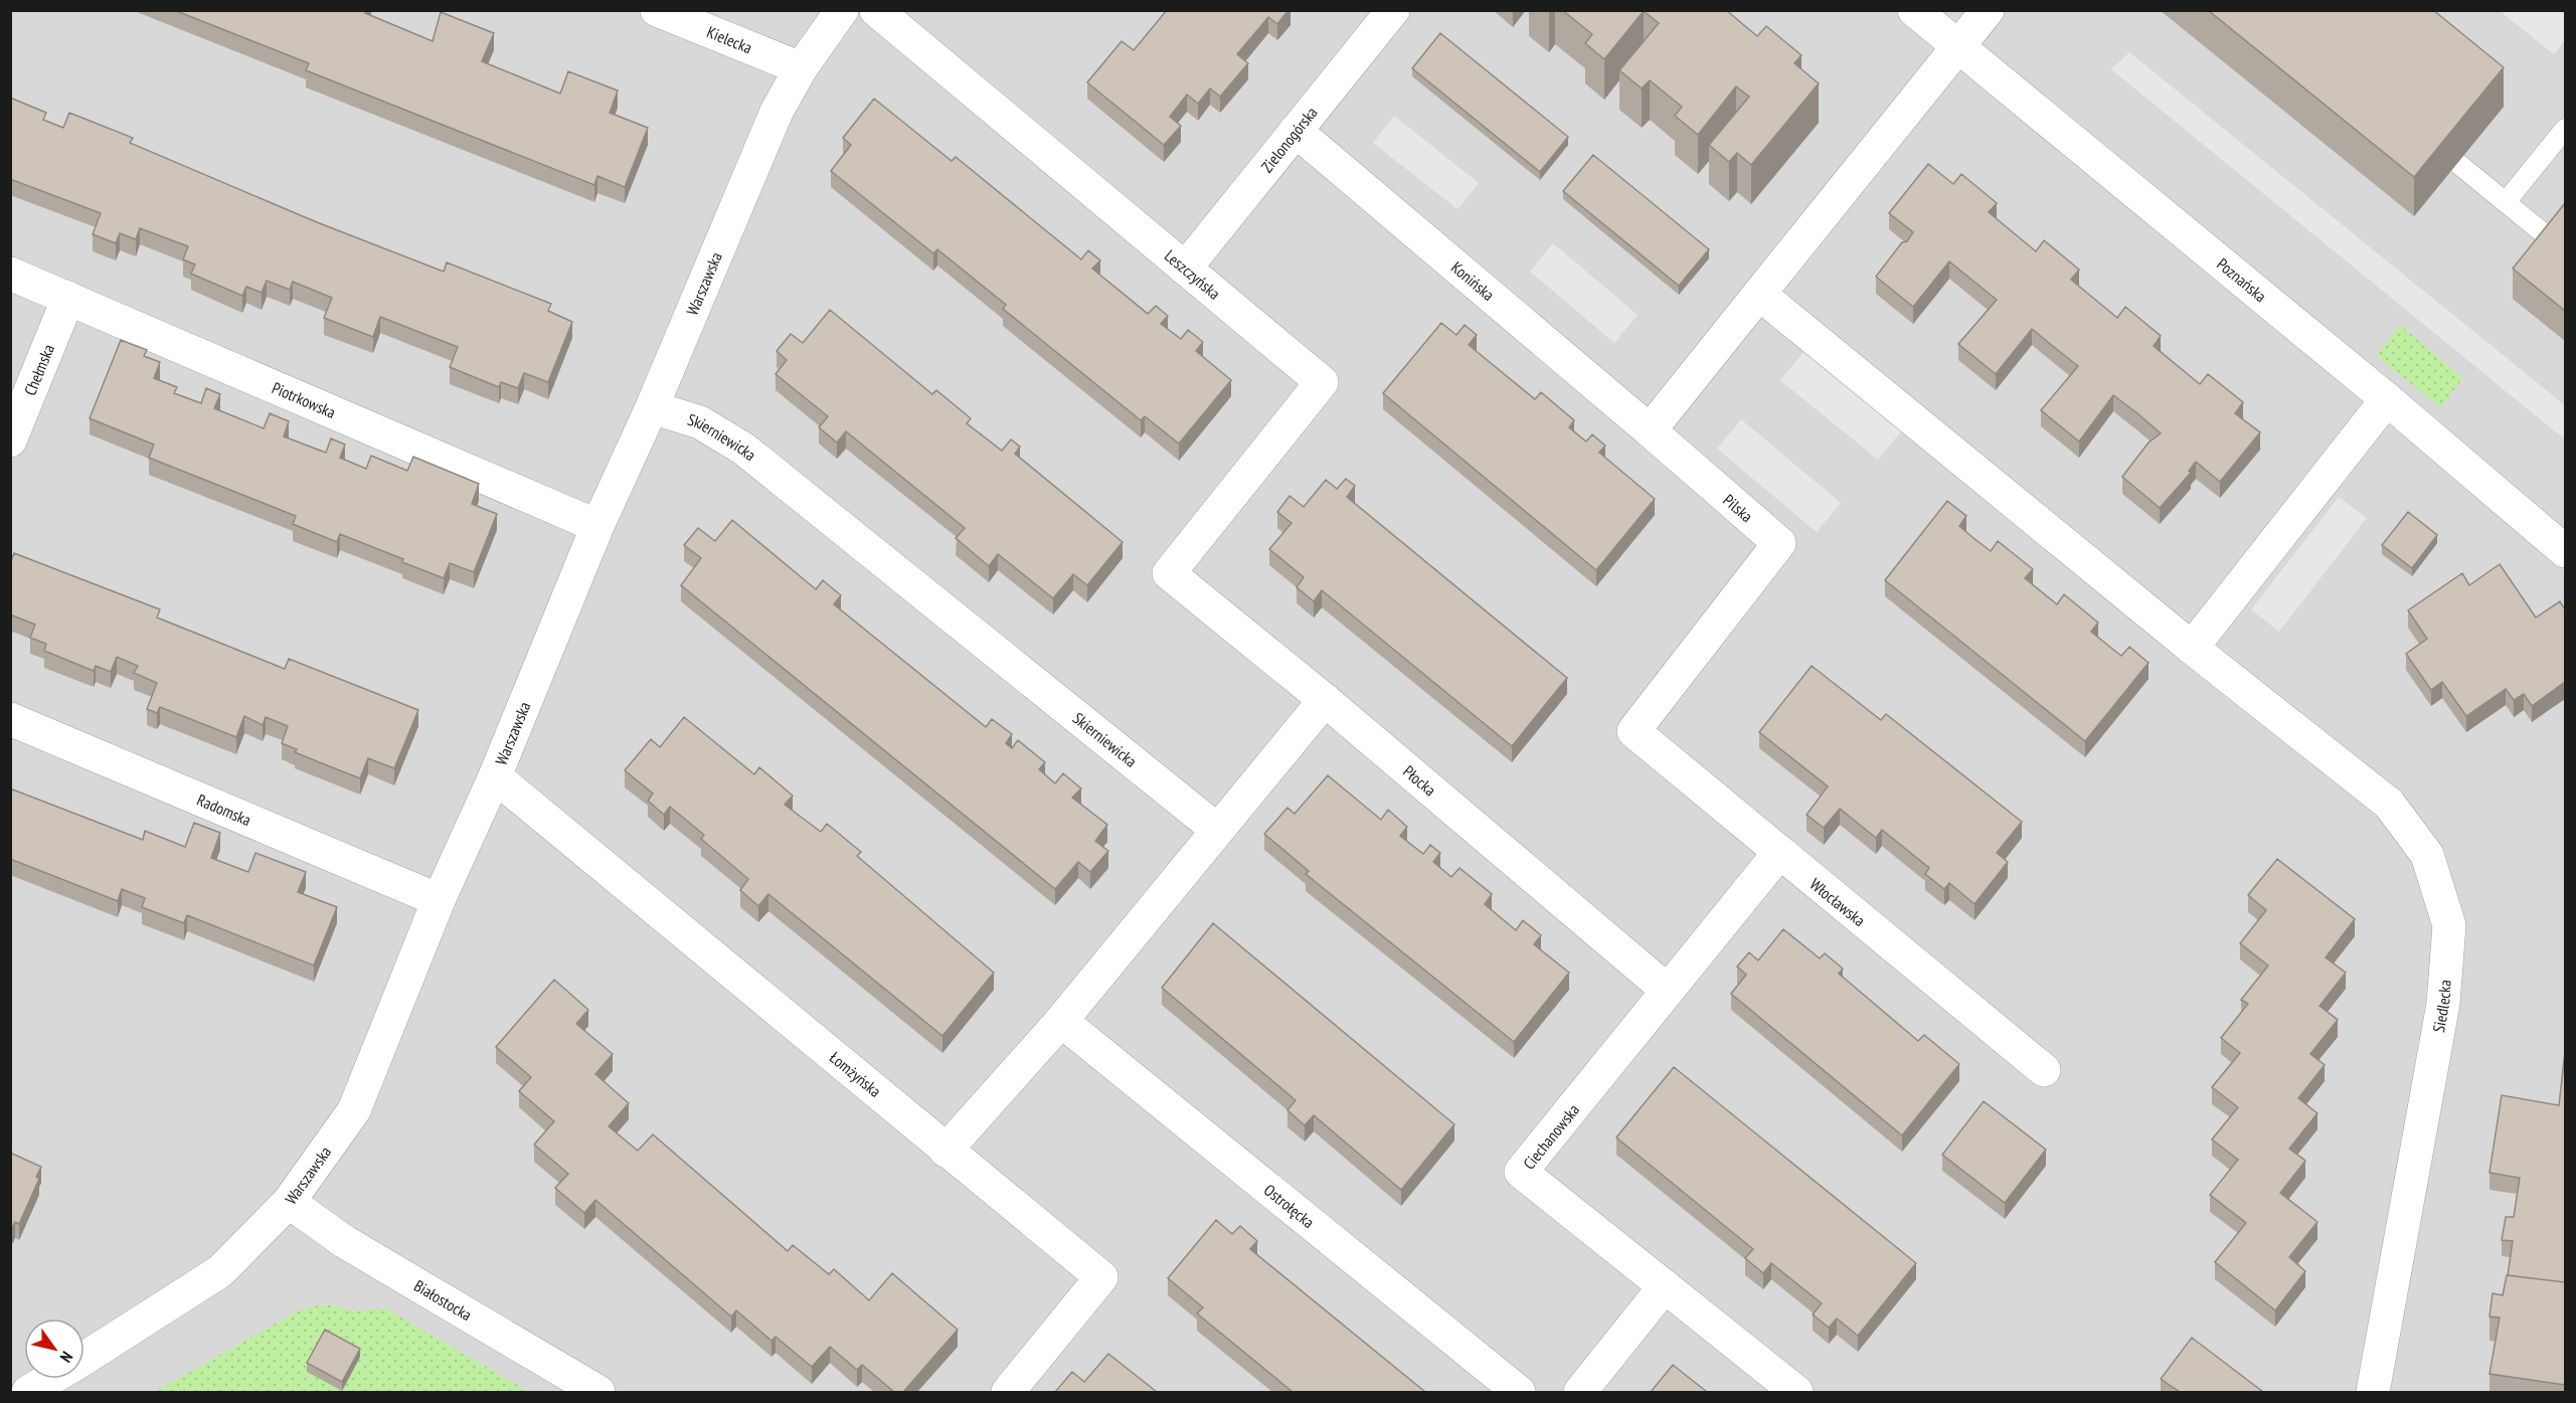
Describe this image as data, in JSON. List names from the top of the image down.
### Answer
{
  "streets": {
    "street": [
      "Kielecka",
      "Zielonogórska",
      "Leszczyńska",
      "Poznańska",
      "Konińska",
      "Warszawska",
      "Chełmska",
      "Piotrkowska",
      "Skierniewicka",
      "Pilska",
      "Płocka",
      "Radomska",
      "Włocławska",
      "Siedlecka",
      "Łomżyńska",
      "Ciechanowska",
      "Ostrołęcka",
      "Białostocka"
    ]
  },
  "crossings": [
    ["Kielecka", "Warszawska"],
    ["Zielonogórska", "Leszczyńska"],
    ["Zielonogórska", "Konińska"],
    ["Leszczyńska", "Płocka"],
    ["Konińska", "Pilska"],
    ["Warszawska", "Piotrkowska"],
    ["Warszawska", "Skierniewicka"],
    ["Warszawska", "Radomska"],
    ["Warszawska", "Łomżyńska"],
    ["Warszawska", "Białostocka"],
    ["Chełmska", "Piotrkowska"],
    ["Pilska", "Włocławska"],
    ["Płocka", "Ciechanowska"],
    ["Włocławska", "Ciechanowska"]
  ],
  "north": "bottom right"
}
